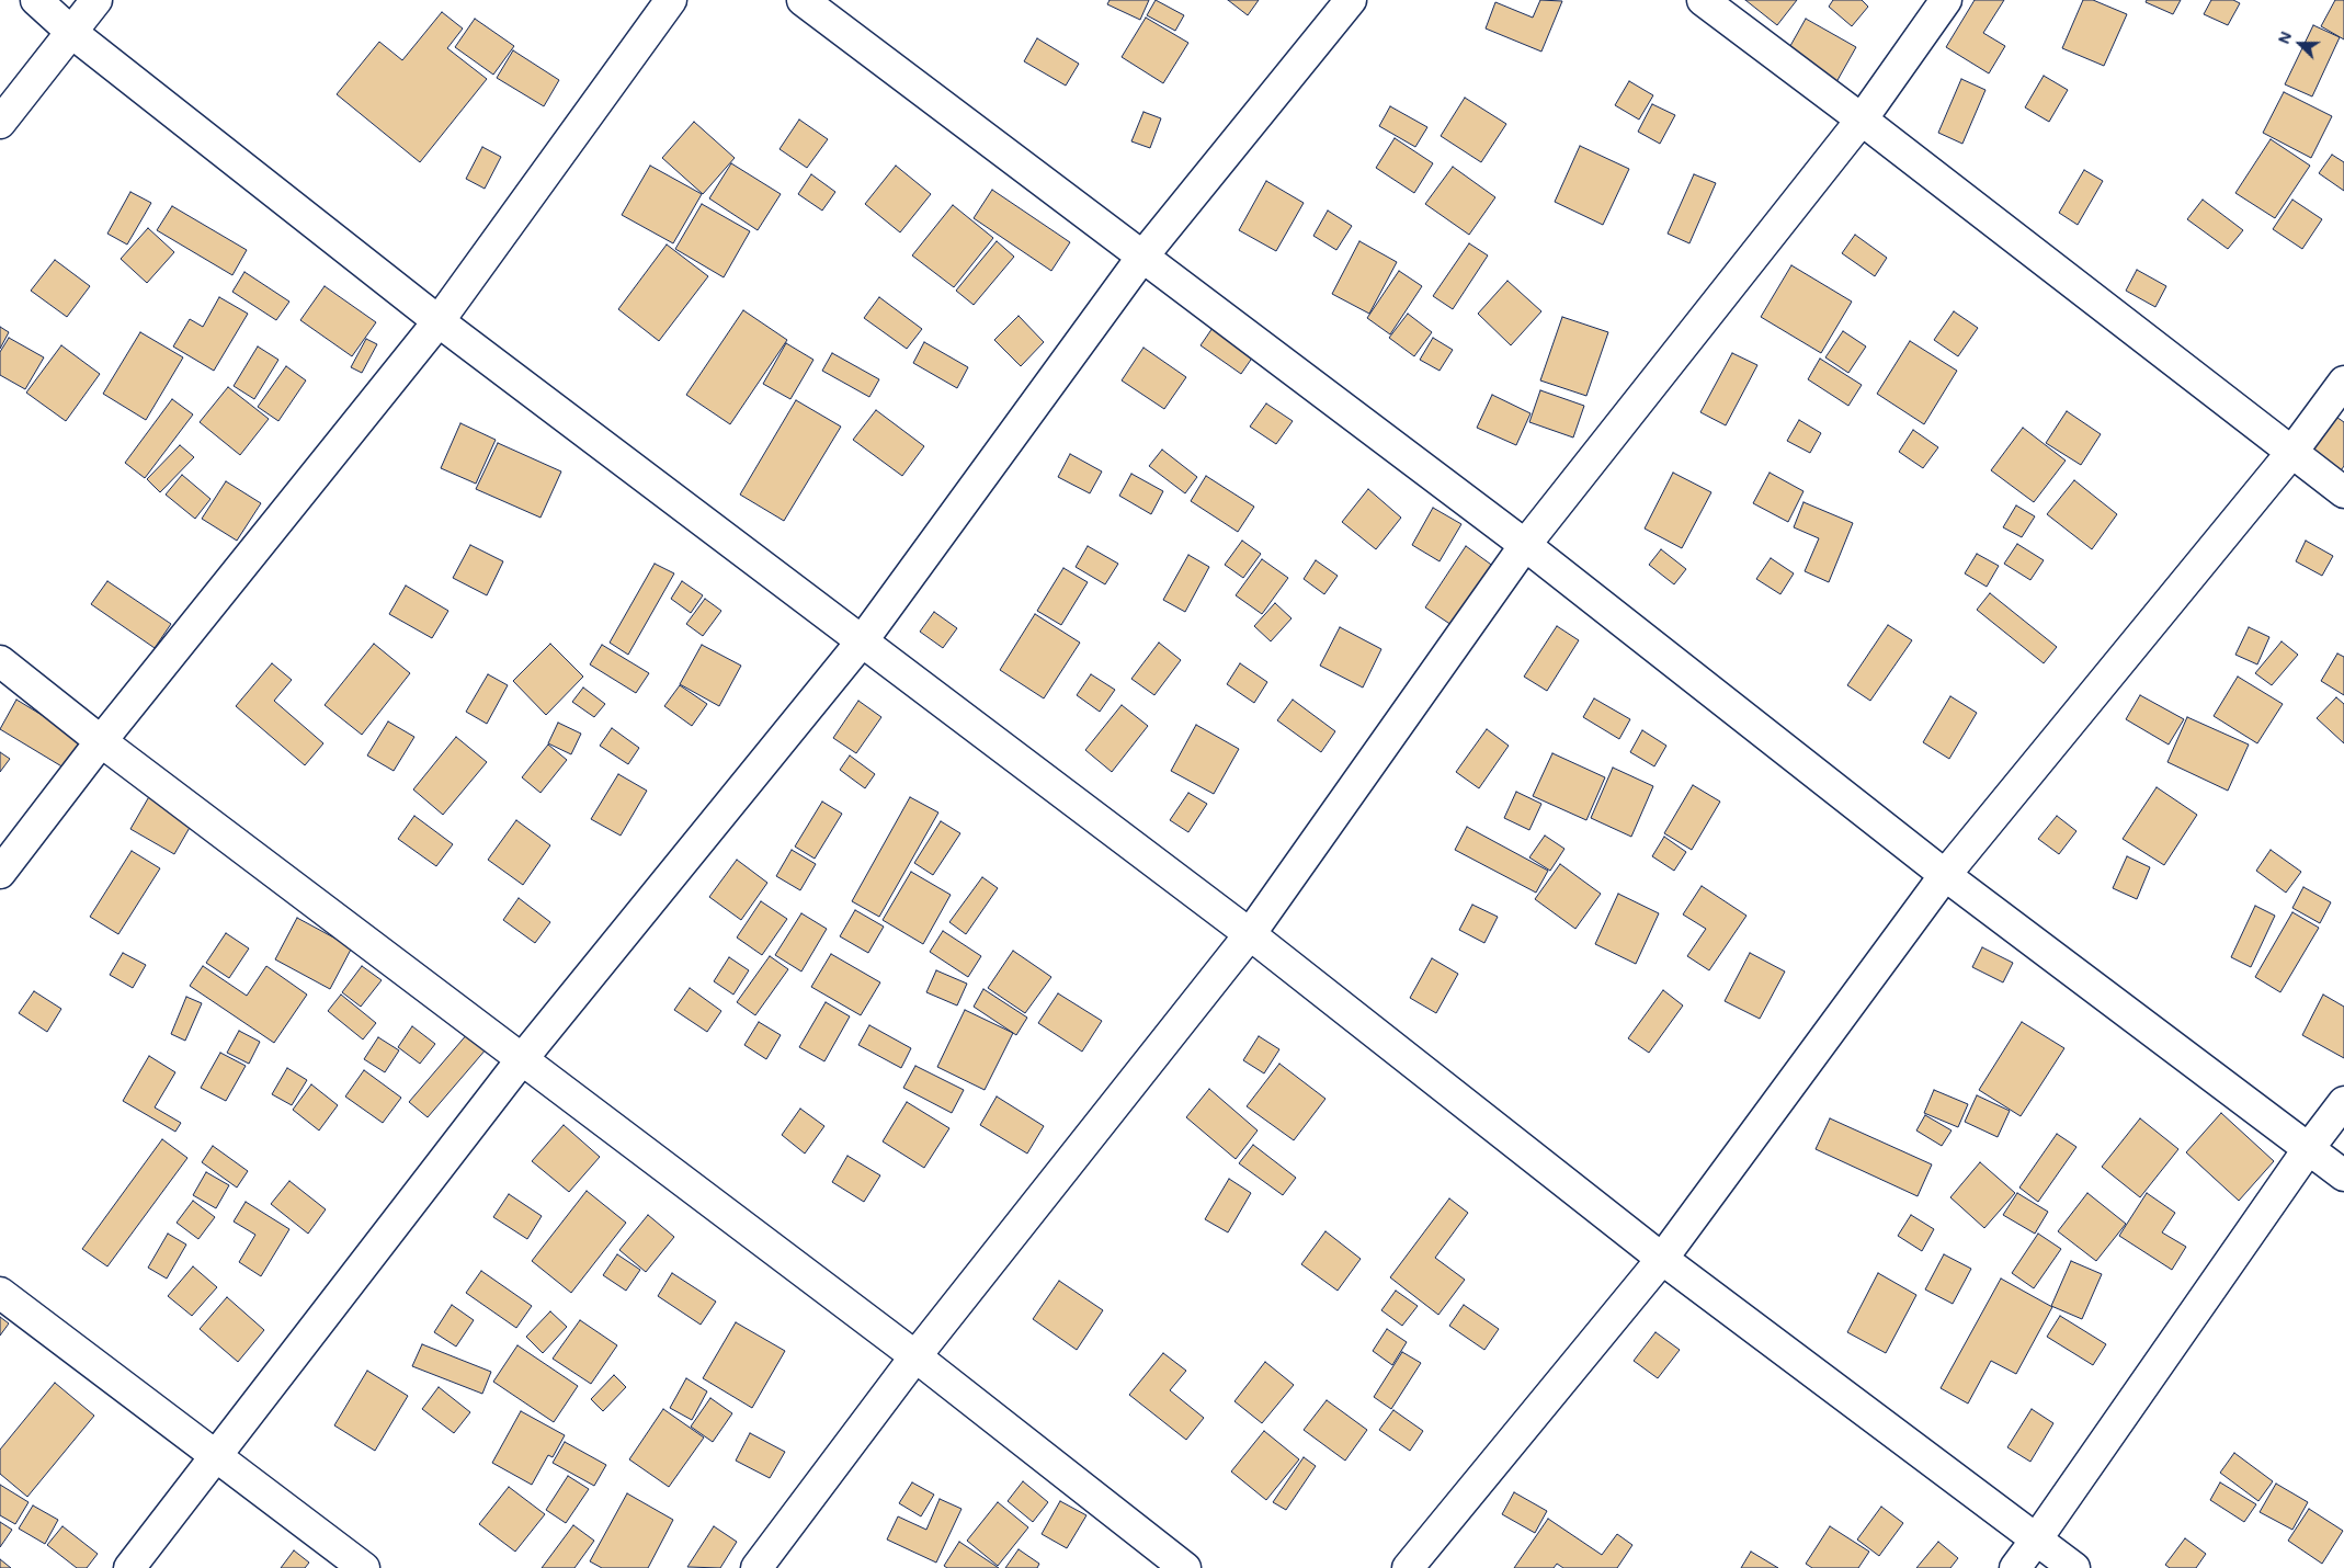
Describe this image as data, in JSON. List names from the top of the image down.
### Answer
{
  "north": "left"
}
